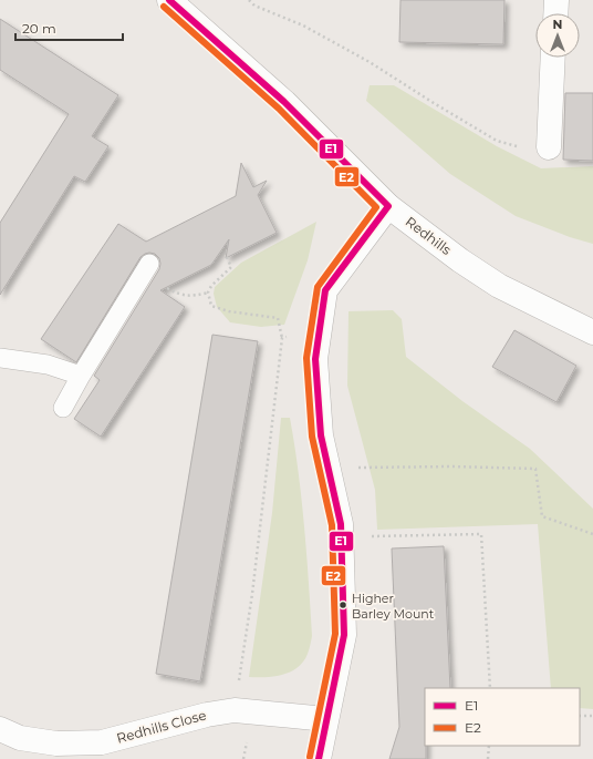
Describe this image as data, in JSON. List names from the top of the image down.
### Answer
{
  "streets": {
    "street": ["Redhills", "Redhills Close"]
  },
  "places": ["Higher Barley Mount"],
  "lines": ["transit line E1", "transit line E2"],
  "legend": ["E1", "E2"],
  "scale_bar": "20 m",
  "north": "top"
}
